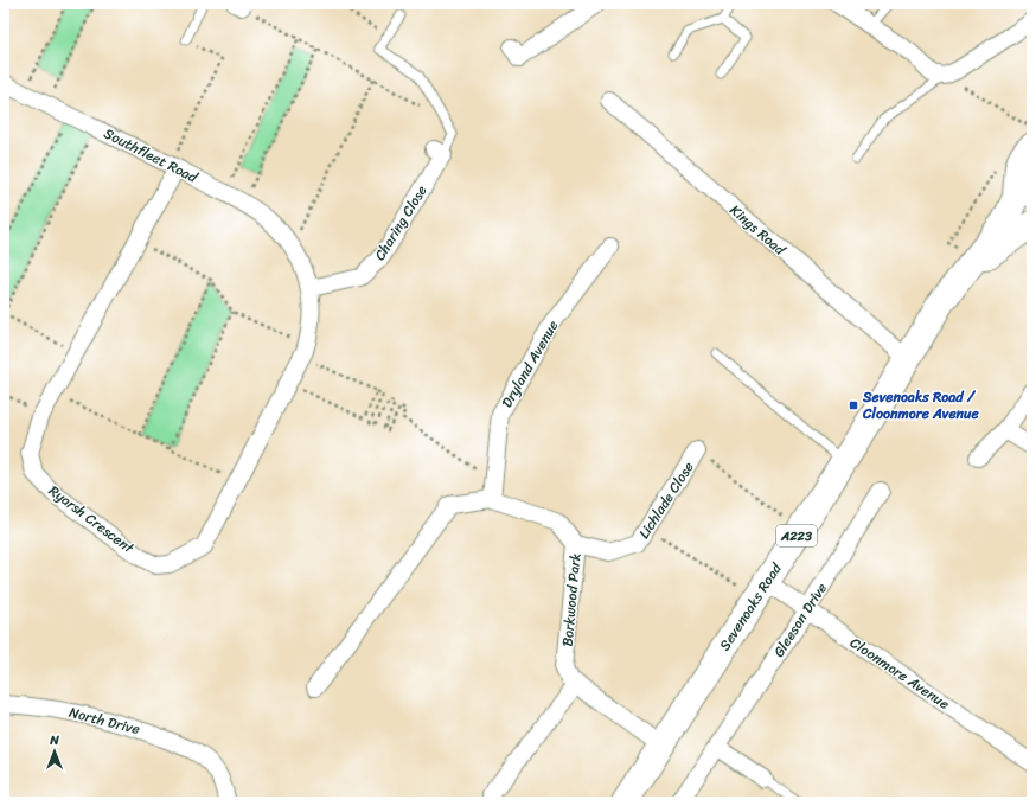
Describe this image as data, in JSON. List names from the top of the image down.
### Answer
{
  "streets": {
    "main road": ["A223", "Sevenoaks Road"],
    "street": [
      "Southfleet Road",
      "Charing Close",
      "Kings Road",
      "Dryland Avenue",
      "Lichlade Close",
      "Ryarsh Crescent",
      "Borkwood Park",
      "Gleeson Drive",
      "Cloonmore Avenue",
      "North Drive"
    ]
  },
  "crossings": [
    ["Southfleet Road", "Charing Close"],
    ["Southfleet Road", "Ryarsh Crescent"],
    ["Charing Close", "Ryarsh Crescent"],
    ["Kings Road", "Sevenoaks Road"],
    ["Dryland Avenue", "Borkwood Park"],
    ["Lichlade Close", "Borkwood Park"],
    ["A223", "Sevenoaks Road"],
    ["Borkwood Park", "Sevenoaks Road"],
    ["Sevenoaks Road", "Cloonmore Avenue"],
    ["Gleeson Drive", "Cloonmore Avenue"]
  ],
  "places": {
    "transit": ["Sevenoaks Road / Cloonmore Avenue"]
  },
  "north": "top"
}
